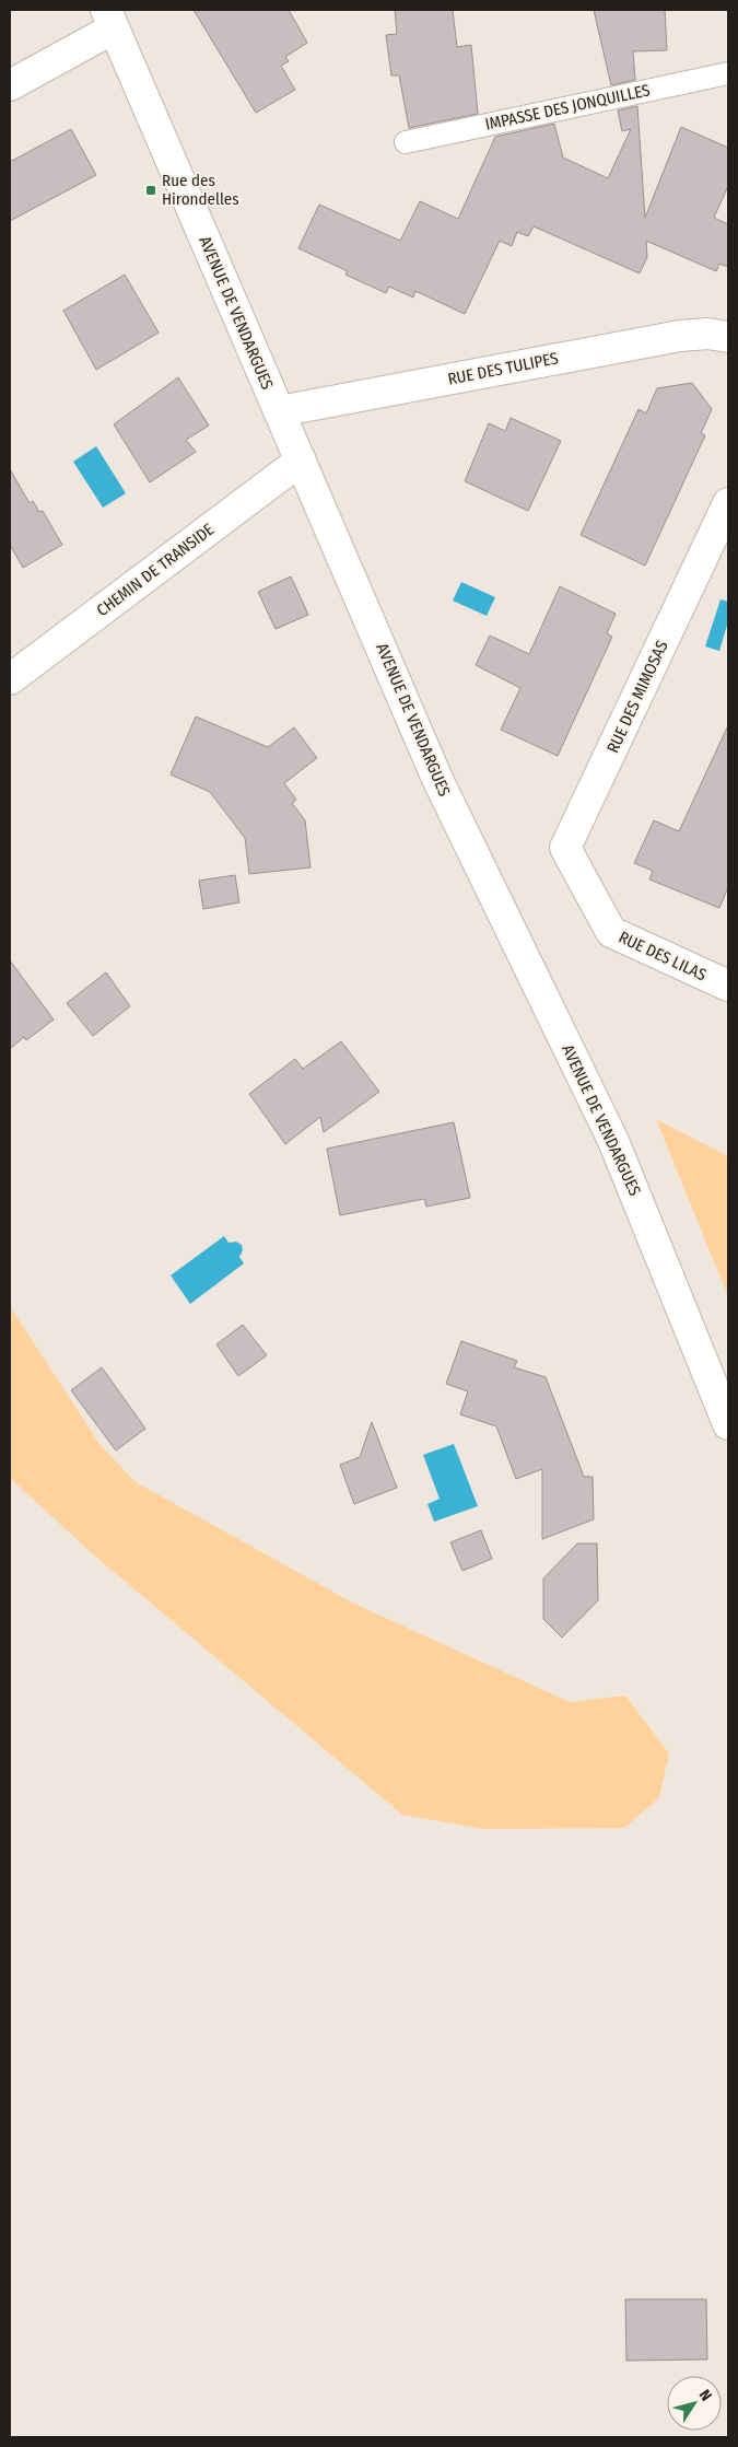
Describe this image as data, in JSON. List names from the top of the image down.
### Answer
{
  "streets": {
    "street": [
      "AVENUE DE VENDARGUES",
      "RUE DES TULIPES",
      "CHEMIN DE TRANSIDE",
      "RUE DES MIMOSAS",
      "RUE DES LILAS"
    ],
    "lane": ["IMPASSE DES JONQUILLES"]
  },
  "crossings": [
    ["AVENUE DE VENDARGUES", "RUE DES TULIPES"],
    ["AVENUE DE VENDARGUES", "CHEMIN DE TRANSIDE"],
    ["RUE DES MIMOSAS", "RUE DES LILAS"]
  ],
  "places": {
    "transit": ["Rue des Hirondelles"]
  },
  "north": "top right"
}
